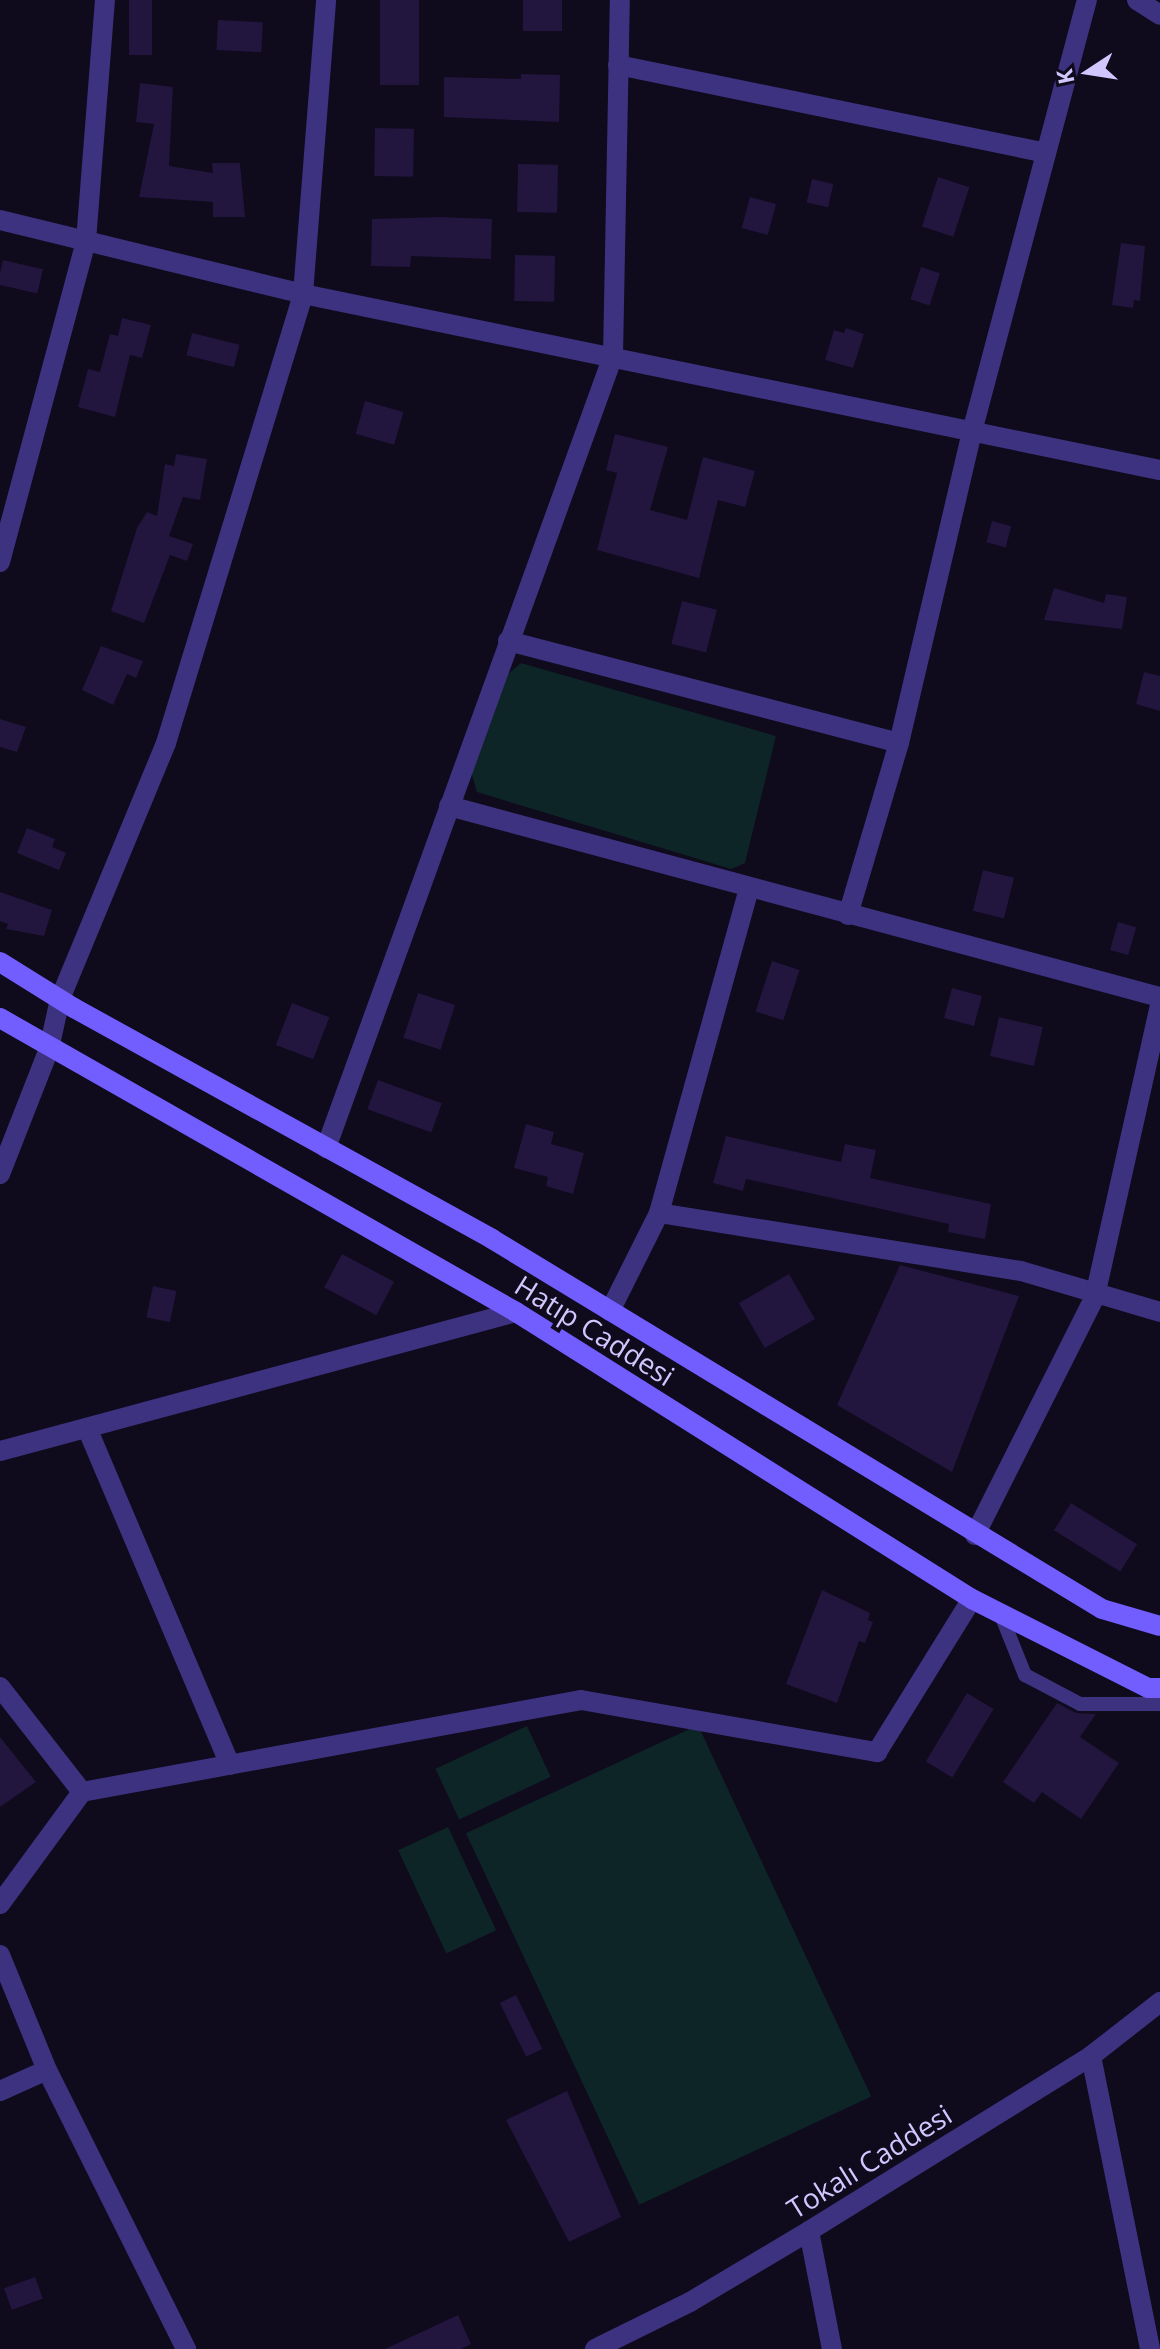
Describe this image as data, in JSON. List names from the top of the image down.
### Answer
{
  "streets": {
    "main road": ["Hatıp Caddesi"],
    "street": ["Tokalı Caddesi"]
  },
  "north": "left"
}
